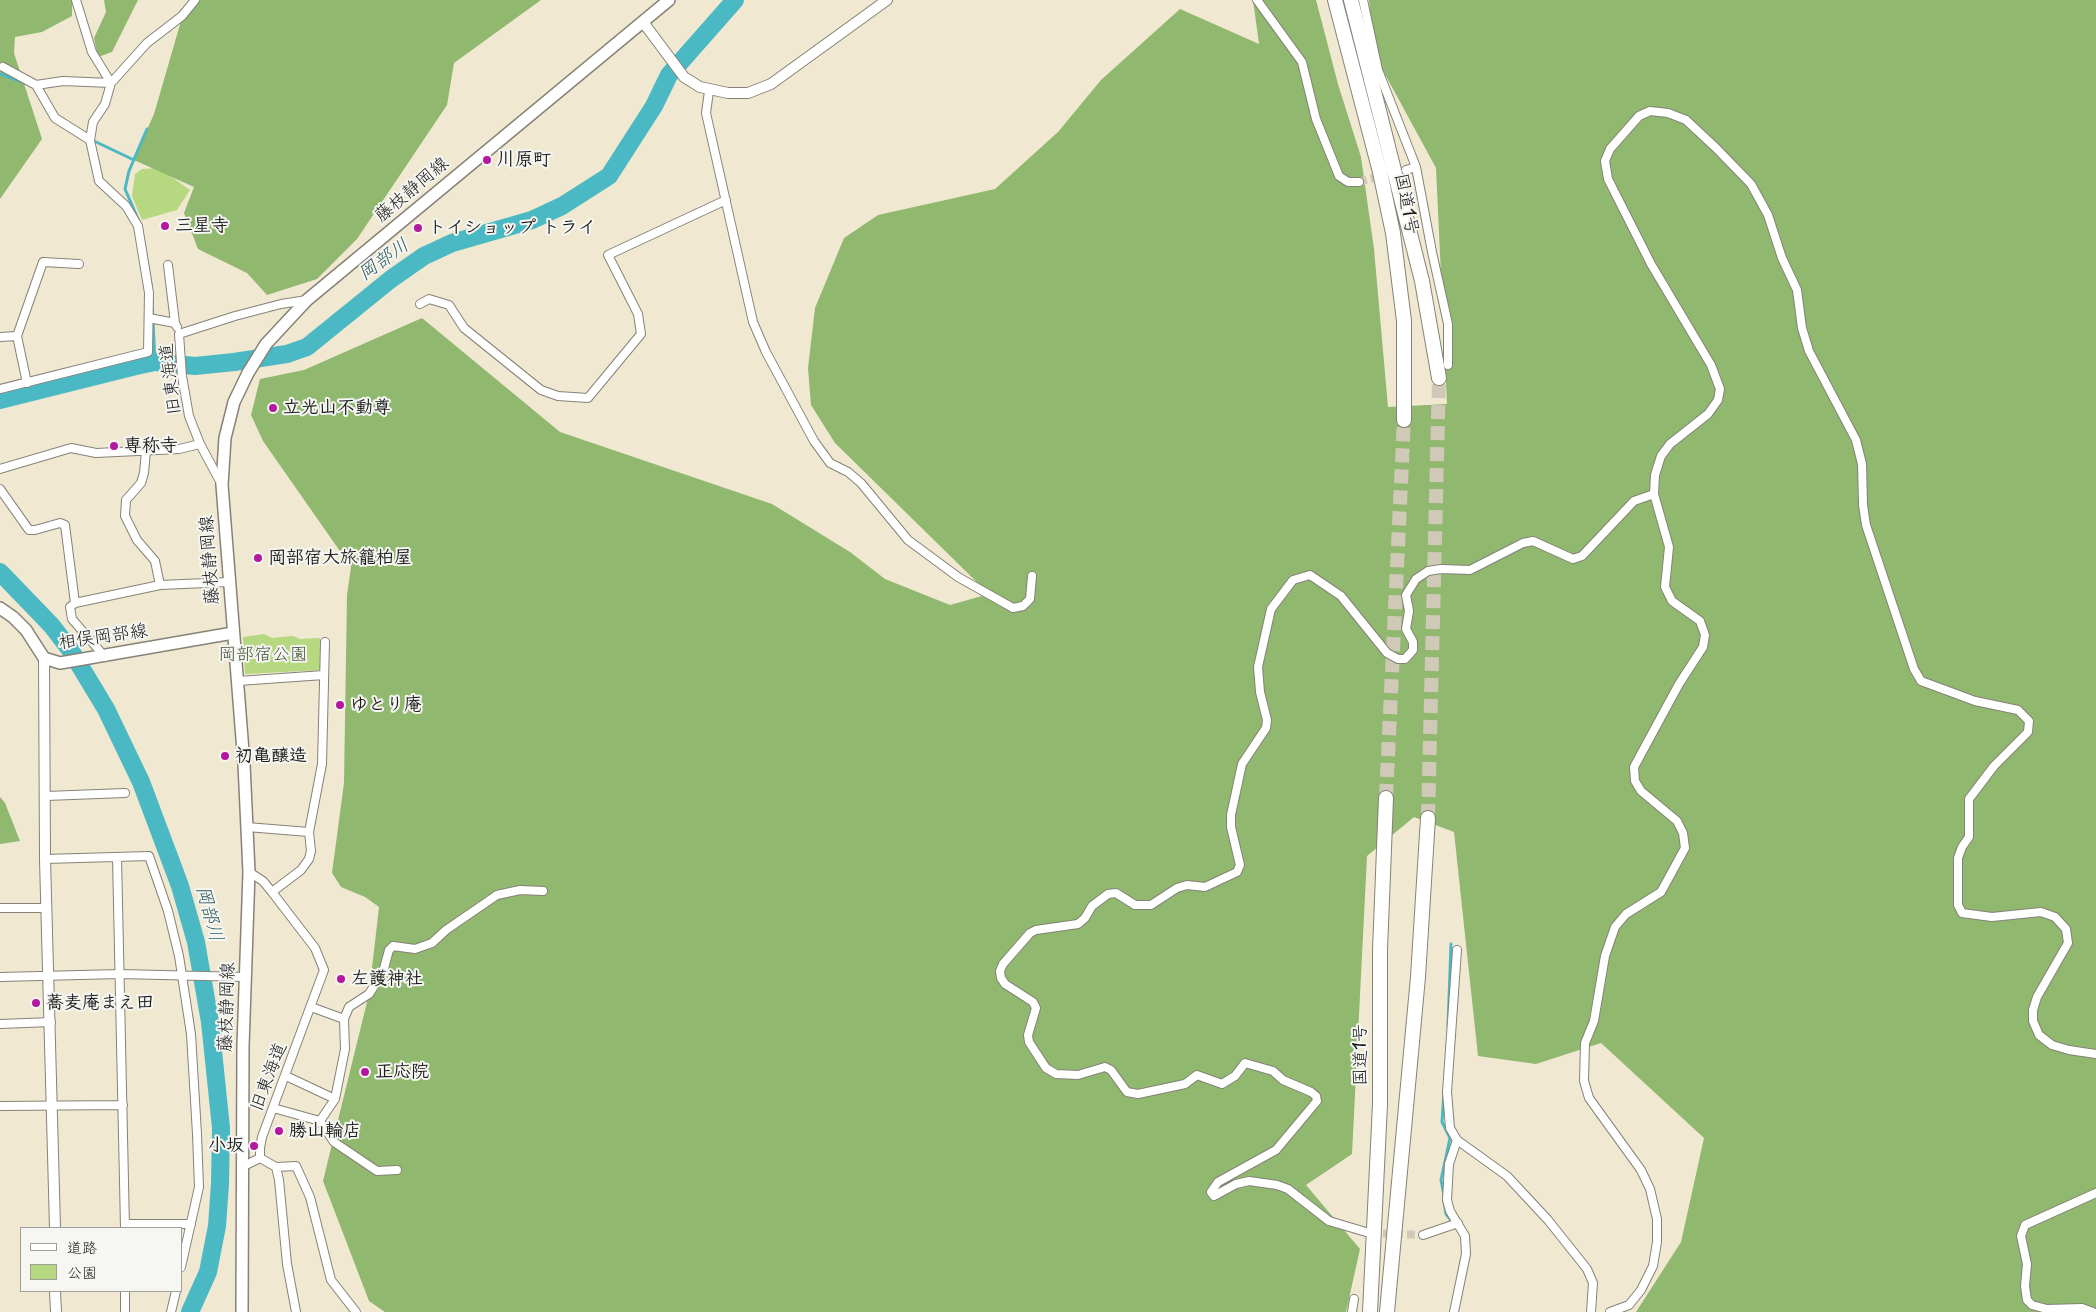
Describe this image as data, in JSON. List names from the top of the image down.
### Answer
{
  "streets": {
    "highway": ["国道1号"],
    "main road": ["藤枝静岡線", "相俣岡部線"],
    "street": ["旧東海道"]
  },
  "crossings": [
    ["藤枝静岡線", "旧東海道"],
    ["藤枝静岡線", "相俣岡部線"]
  ],
  "water": ["岡部川"],
  "parks": ["岡部宿公園"],
  "places": [
    "川原町",
    "三星寺",
    "トイショップ トライ",
    "立光山不動尊",
    "専称寺",
    "岡部宿大旅籠柏屋",
    "ゆとり庵",
    "初亀醸造",
    "左護神社",
    "蕎麦庵まえ田",
    "正応院",
    "勝山輪店",
    "小坂"
  ],
  "legend": ["道路", "公園"]
}
